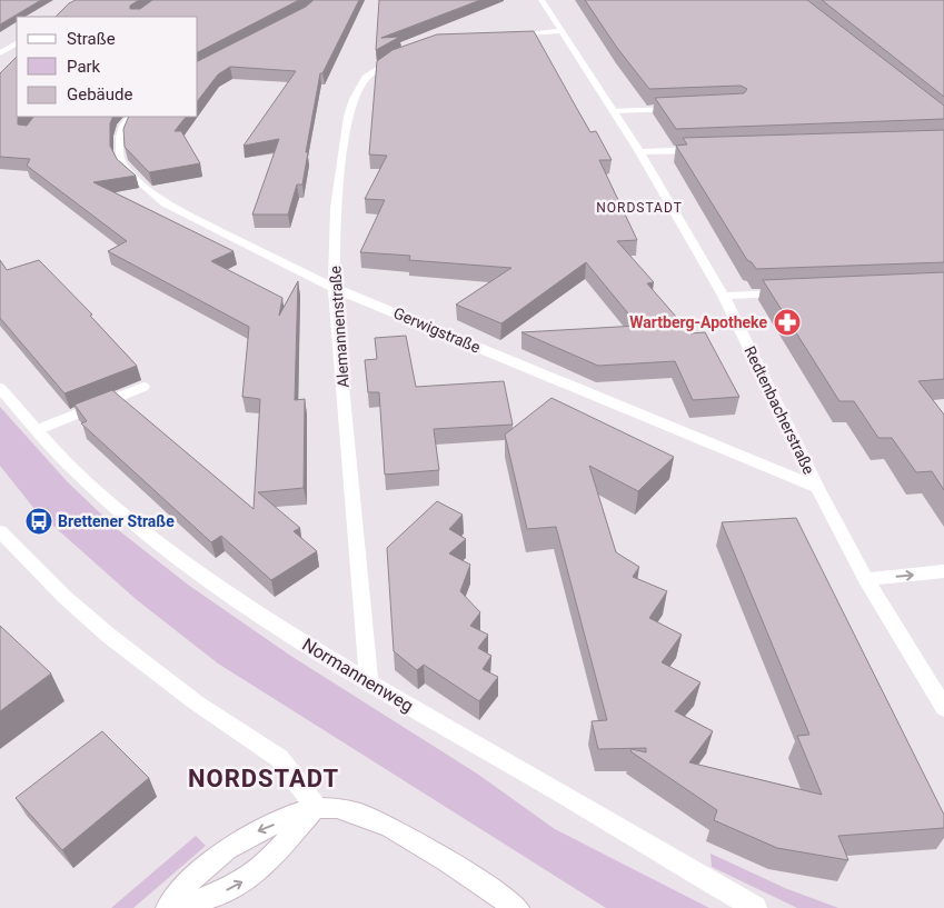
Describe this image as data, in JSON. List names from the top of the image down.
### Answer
{
  "streets": {
    "street": [
      "Alemannenstraße",
      "Gerwigstraße",
      "Redtenbacherstraße",
      "Normannenweg"
    ]
  },
  "crossings": [
    ["Alemannenstraße", "Gerwigstraße"],
    ["Alemannenstraße", "Normannenweg"],
    ["Gerwigstraße", "Redtenbacherstraße"]
  ],
  "districts": ["NORDSTADT", "NORDSTADT"],
  "places": {
    "pharmacy": ["Wartberg-Apotheke"],
    "bus stop": ["Brettener Straße"]
  },
  "legend": ["Straße", "Park", "Gebäude"]
}
